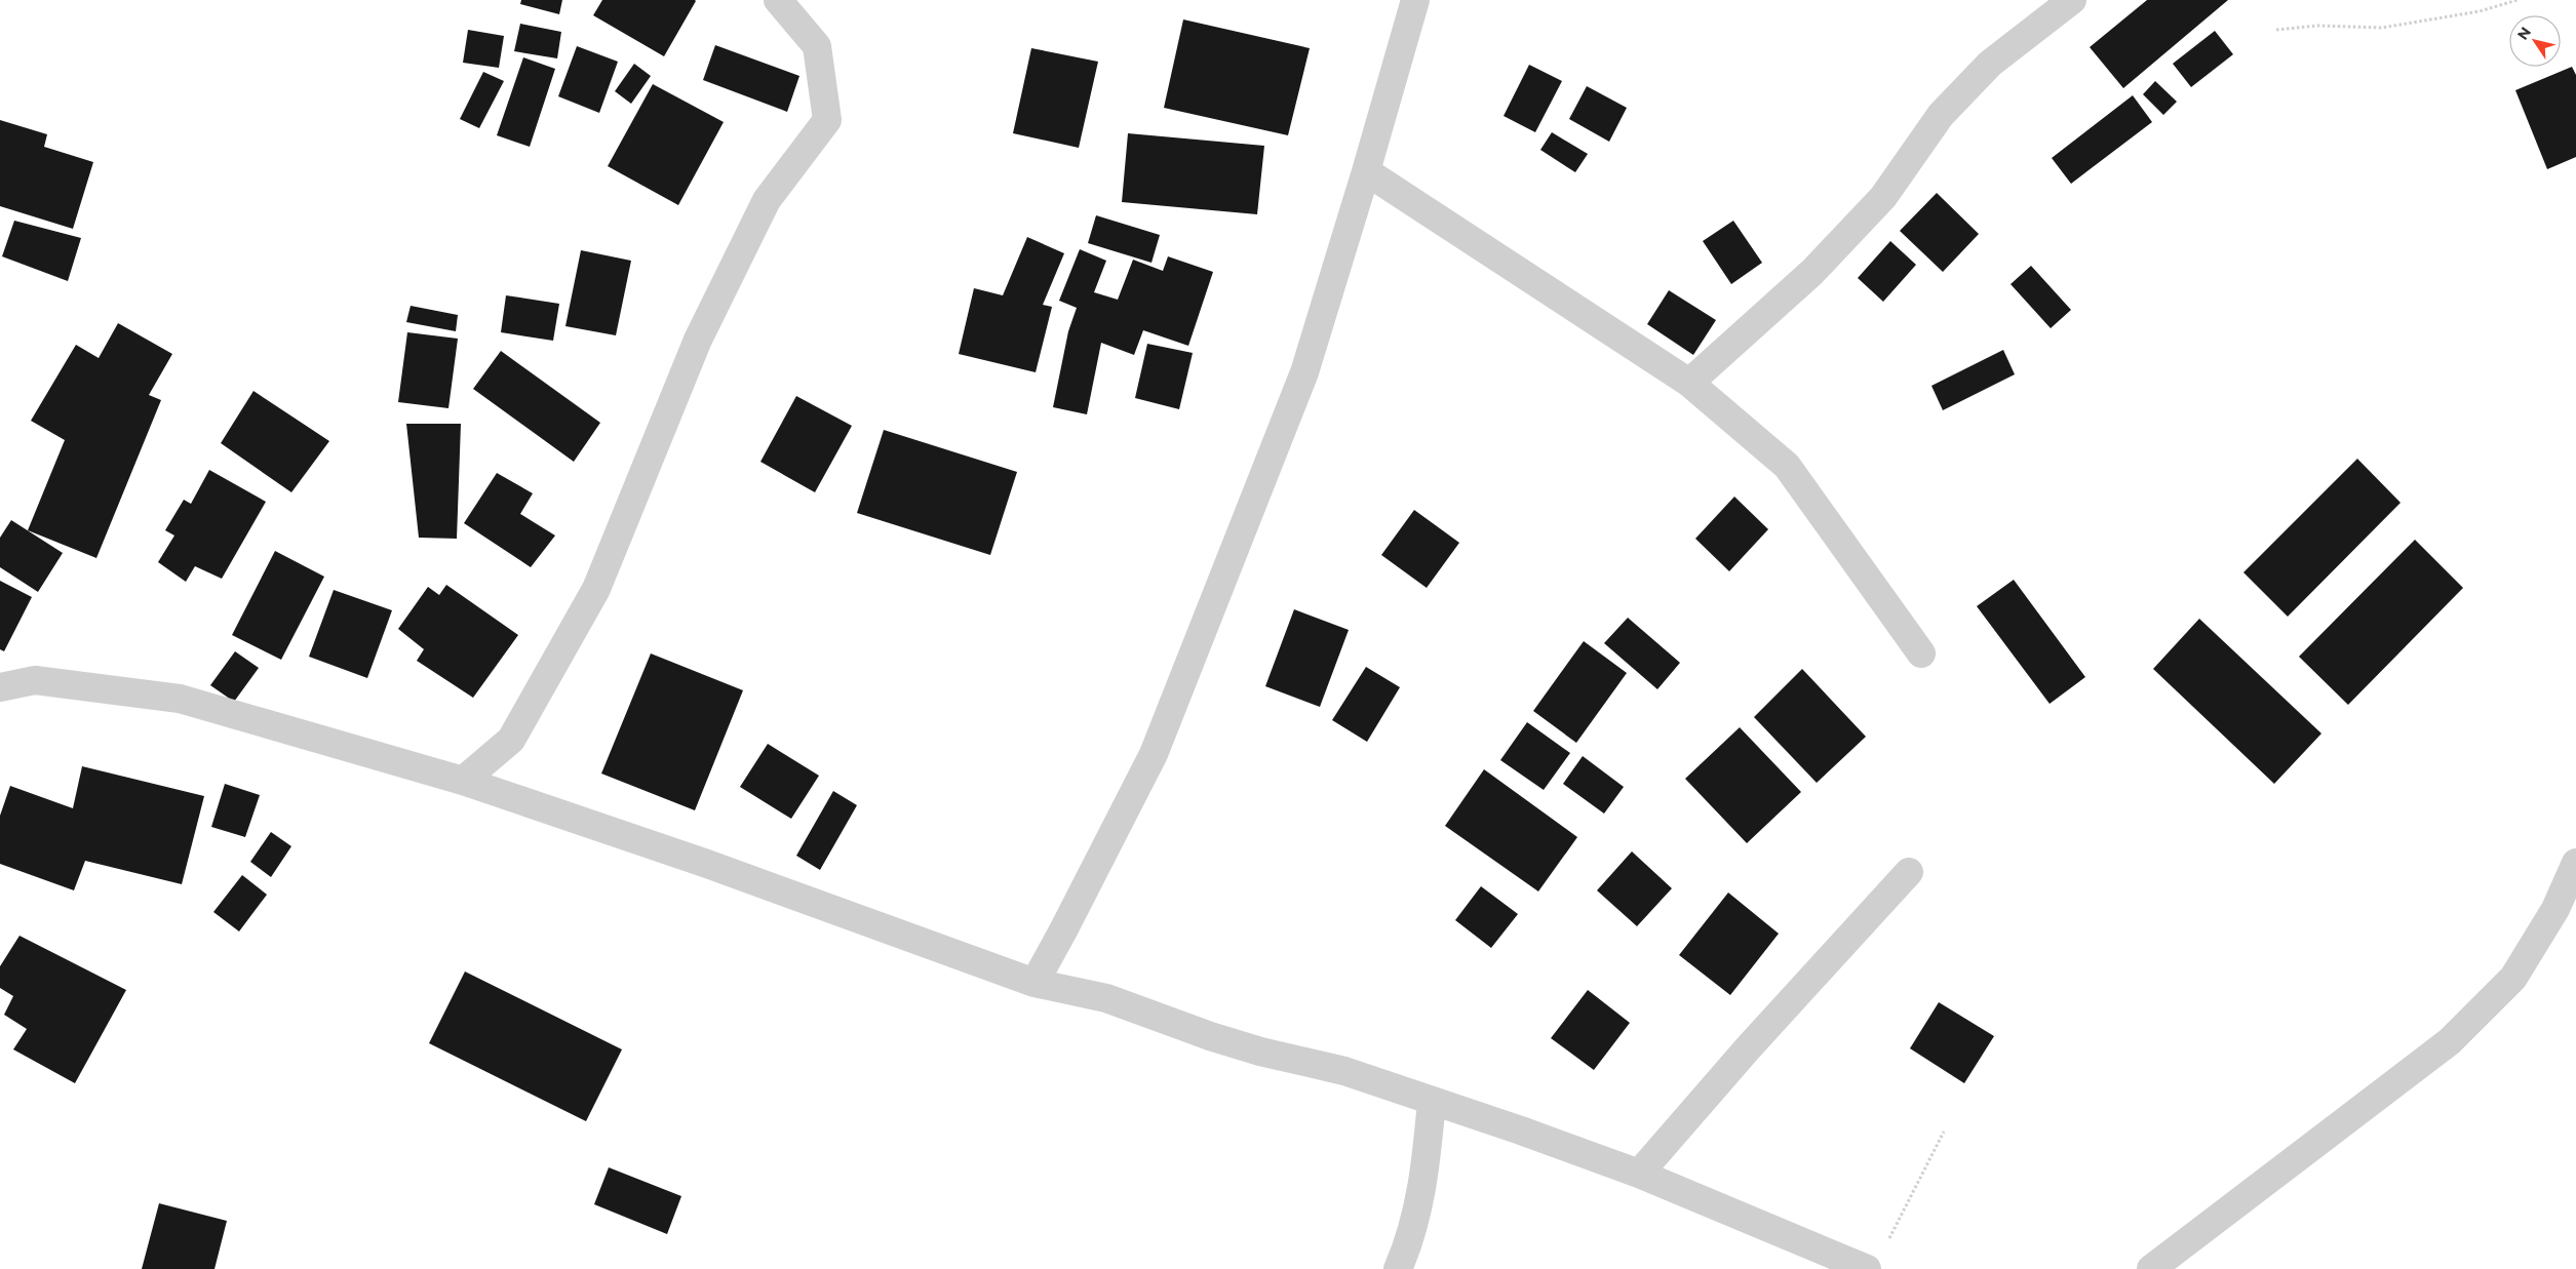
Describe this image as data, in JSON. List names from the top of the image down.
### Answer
{
  "north": "top left"
}
